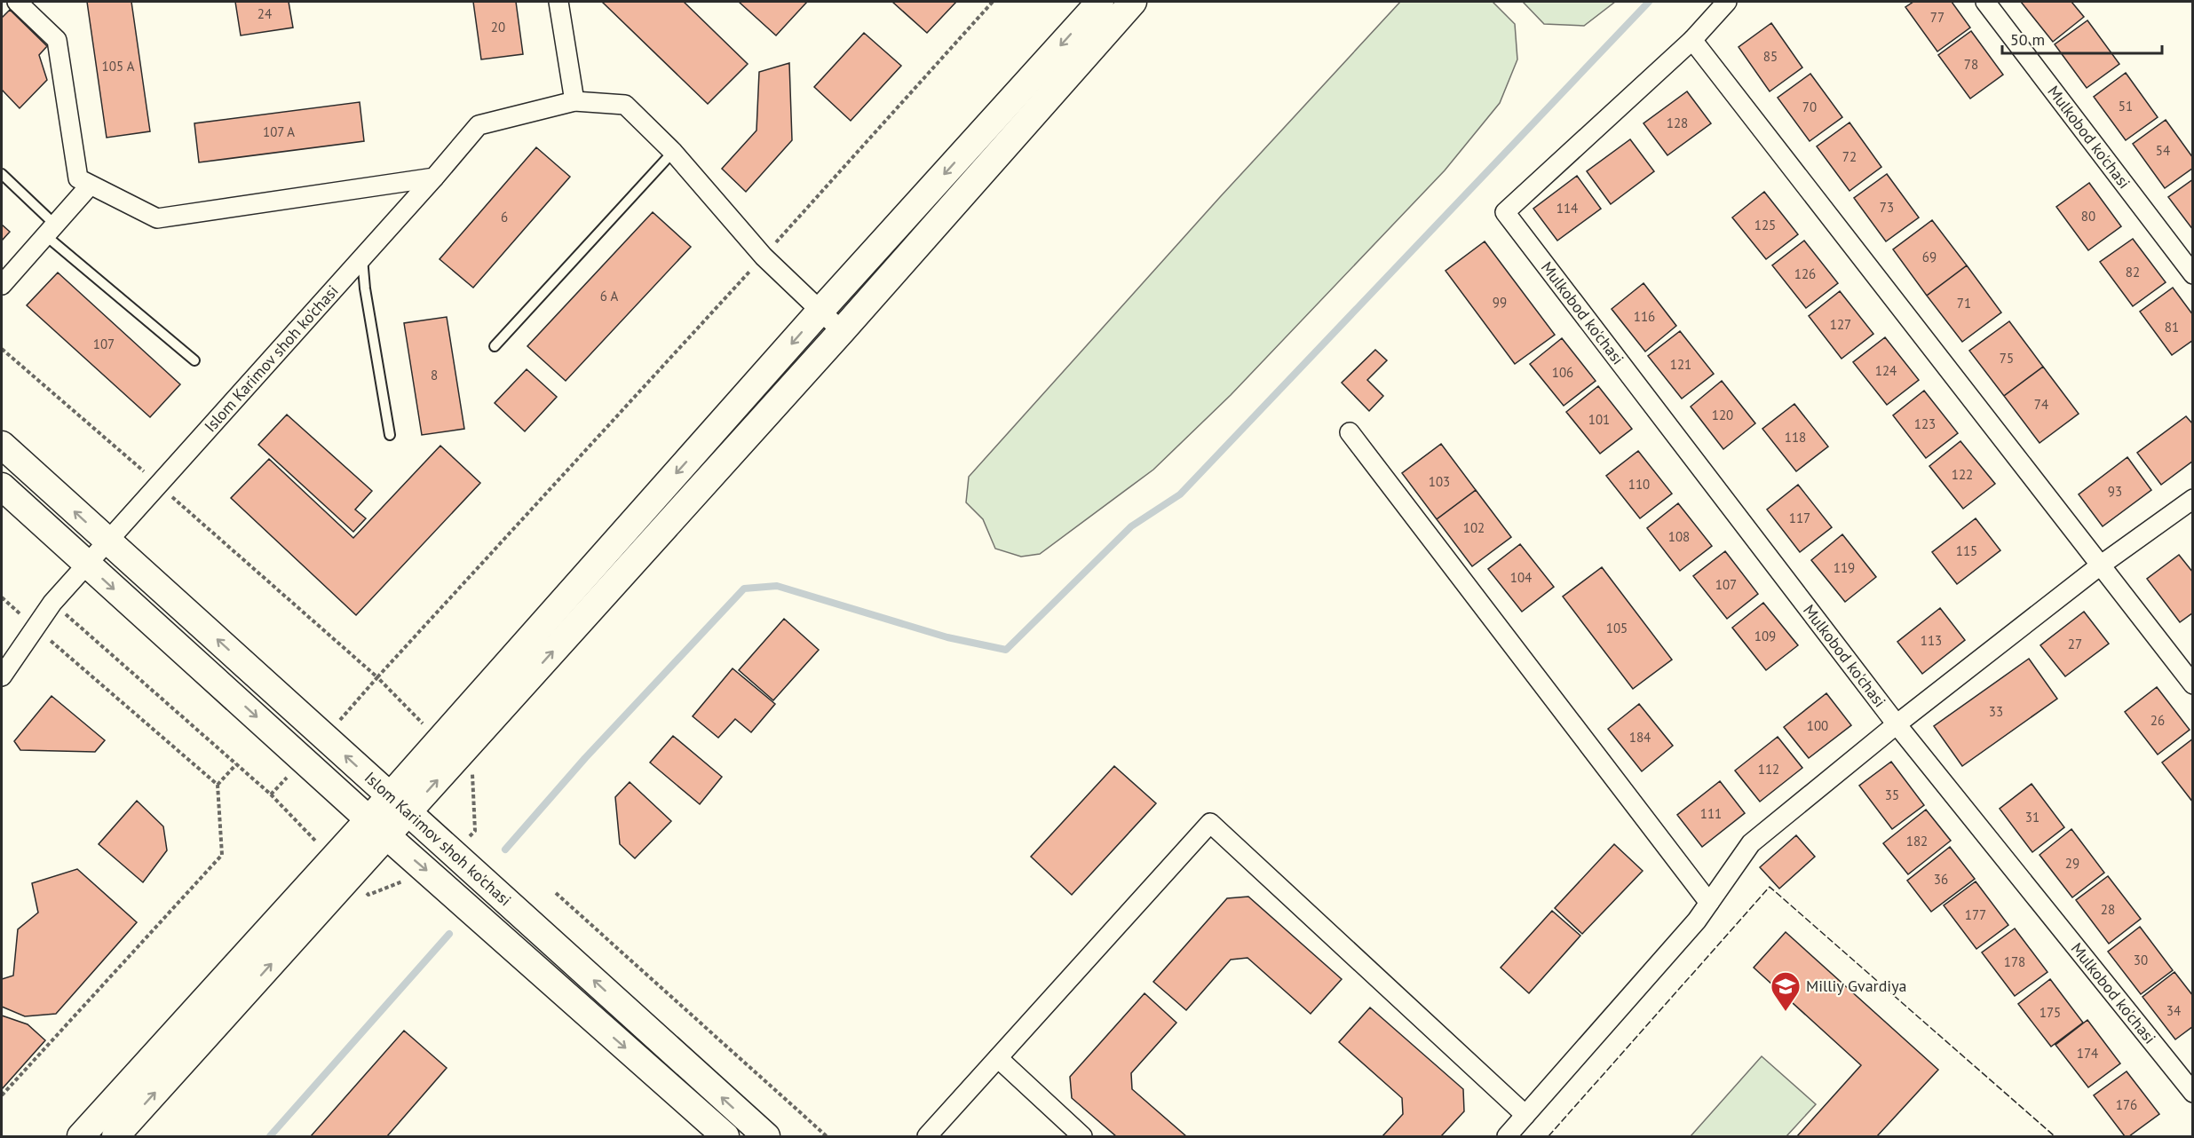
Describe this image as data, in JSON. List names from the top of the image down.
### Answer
{
  "streets": {
    "main road": ["Islom Karimov shoh ko'chasi"],
    "street": ["Mulkobod ko'chasi"]
  },
  "places": {
    "school or university": ["Milliy Gvardiya"]
  },
  "house_numbers": [
    "24",
    "77",
    "20",
    "85",
    "78",
    "105 А",
    "51",
    "70",
    "128",
    "107 А",
    "54",
    "72",
    "73",
    "114",
    "80",
    "6",
    "125",
    "69",
    "82",
    "126",
    "6 А",
    "99",
    "71",
    "116",
    "127",
    "81",
    "107",
    "75",
    "121",
    "124",
    "106",
    "8",
    "74",
    "120",
    "101",
    "123",
    "118",
    "122",
    "103",
    "110",
    "93",
    "117",
    "102",
    "108",
    "115",
    "119",
    "104",
    "107",
    "105",
    "109",
    "113",
    "27",
    "33",
    "26",
    "100",
    "184",
    "112",
    "35",
    "111",
    "31",
    "182",
    "29",
    "36",
    "28",
    "177",
    "30",
    "178",
    "34",
    "175",
    "174",
    "176"
  ],
  "scale_bar": "50 m"
}
